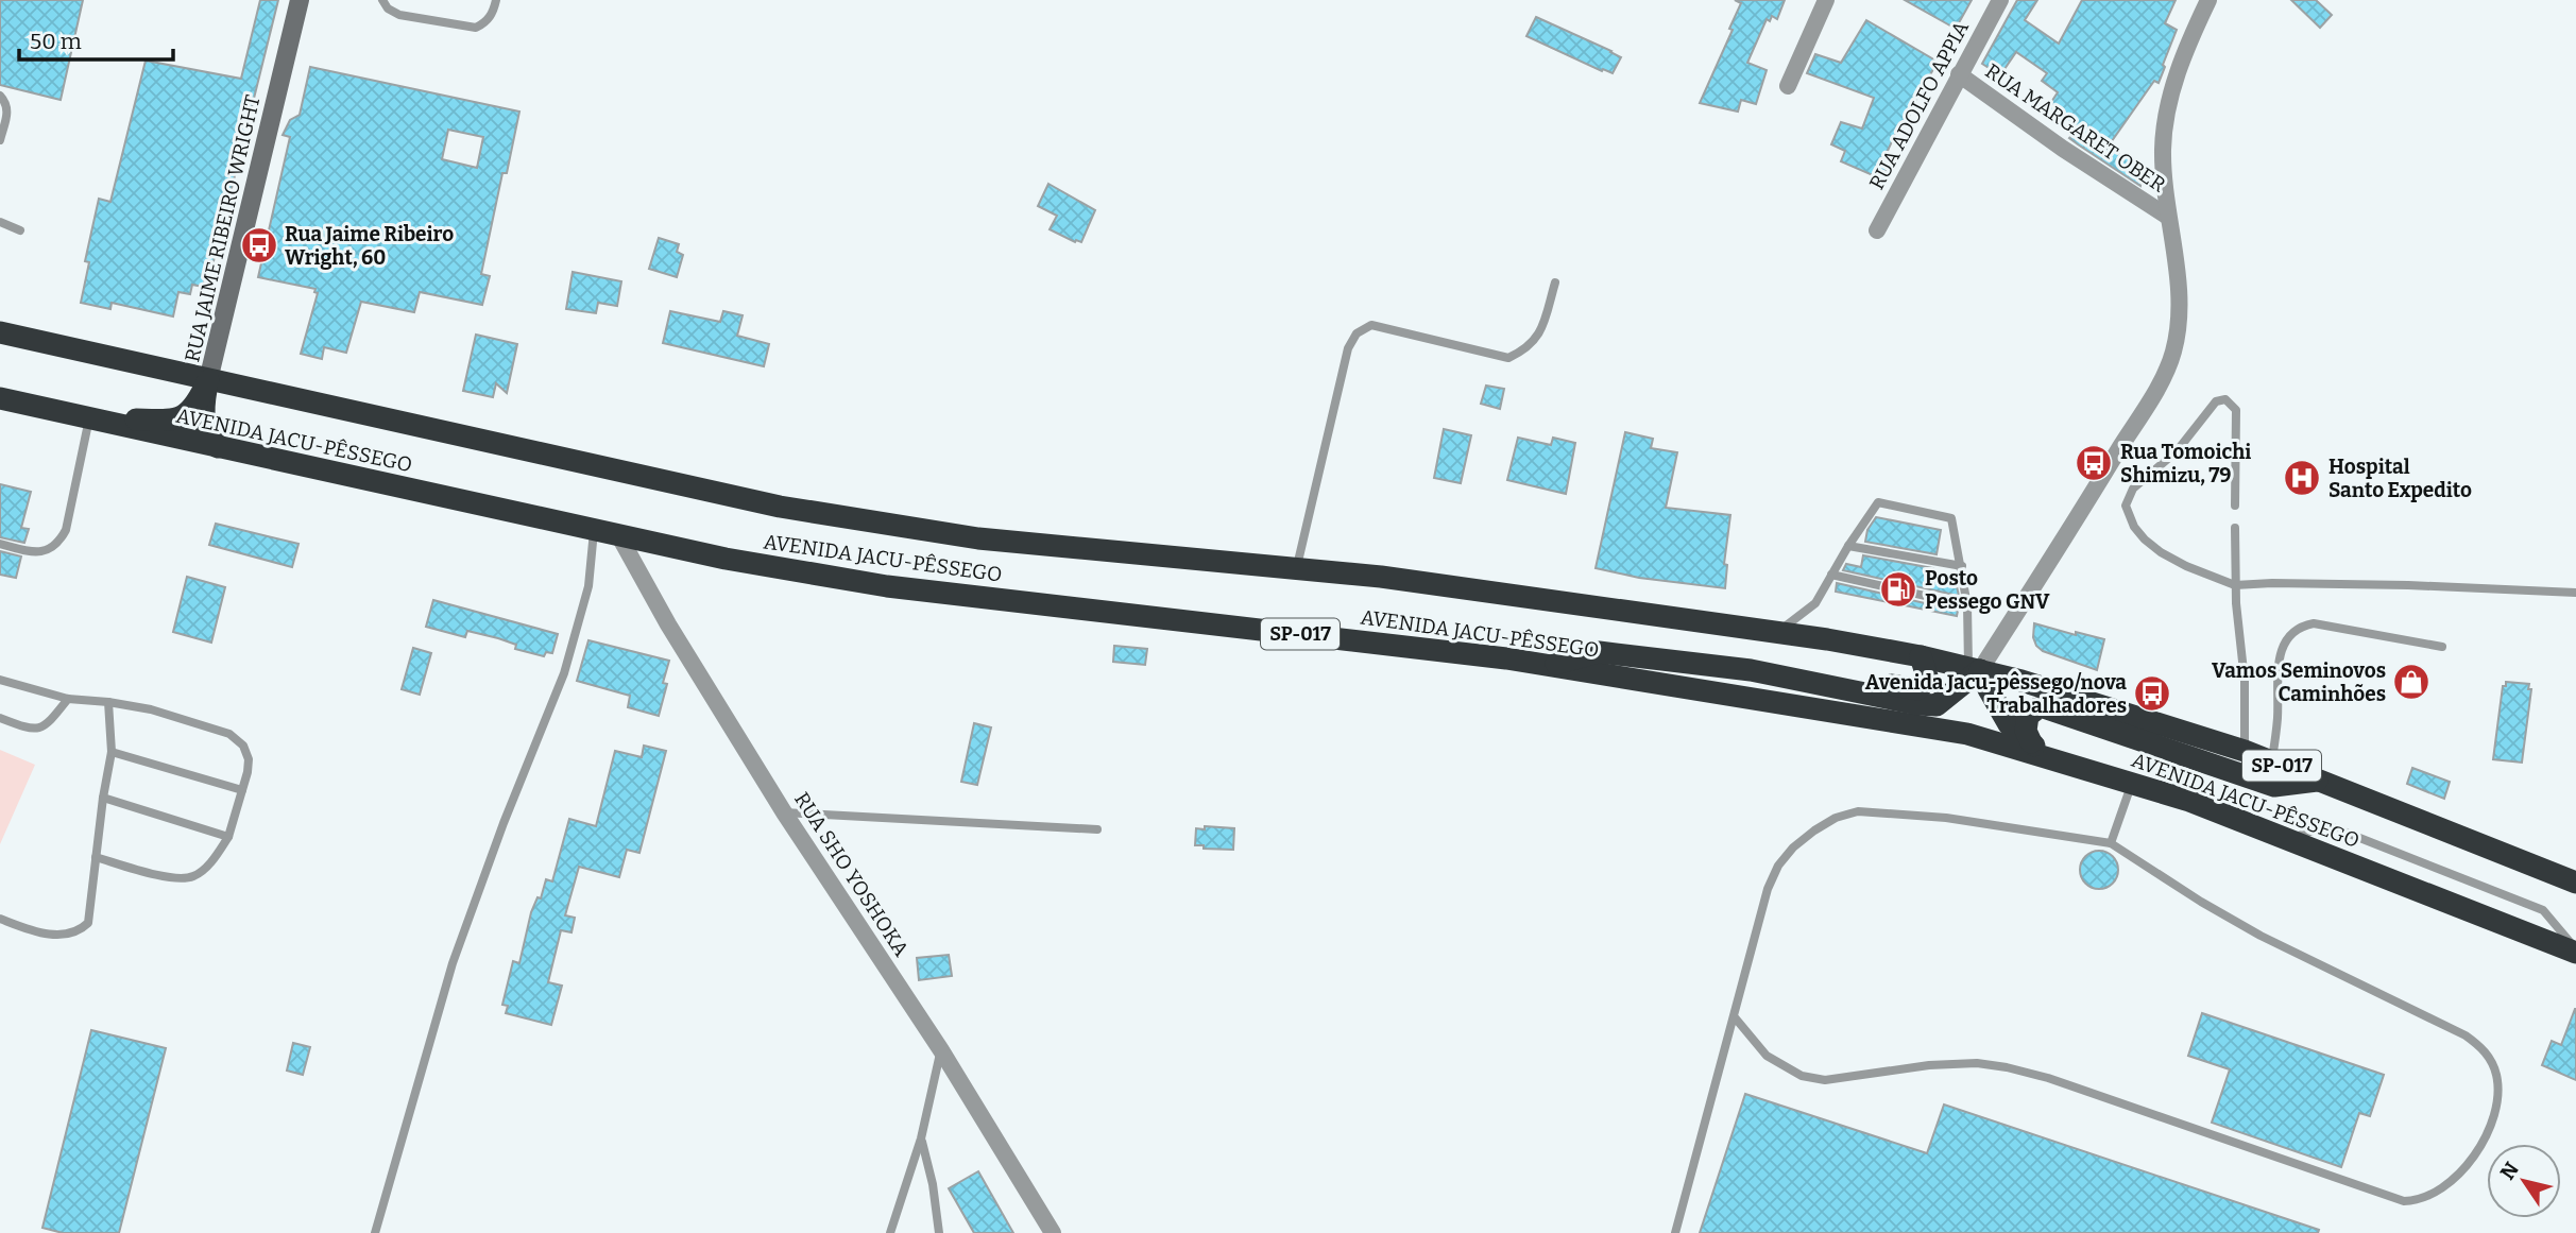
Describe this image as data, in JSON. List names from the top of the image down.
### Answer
{
  "streets": {
    "highway": ["AVENIDA JACU-PÊSSEGO", "SP-017"],
    "main road": ["RUA JAIME RIBEIRO WRIGHT"],
    "street": ["RUA ADOLFO APPIA", "RUA MARGARET OBER", "RUA SHO YOSHOKA"]
  },
  "crossings": [
    ["RUA ADOLFO APPIA", "RUA MARGARET OBER"],
    ["RUA JAIME RIBEIRO WRIGHT", "AVENIDA JACU-PÊSSEGO"],
    ["AVENIDA JACU-PÊSSEGO", "RUA SHO YOSHOKA"]
  ],
  "places": {
    "bus stop": ["Rua Jaime Ribeiro Wright, 60", "Rua Tomoichi Shimizu, 79", "Avenida Jacu-pêssego/nova Trabalhadores"],
    "hospital": ["Hospital Santo Expedito"],
    "fuel station": ["Posto Pessego GNV"],
    "shop": ["Vamos Seminovos Caminhões"]
  },
  "scale_bar": "50 m",
  "north": "top left"
}
